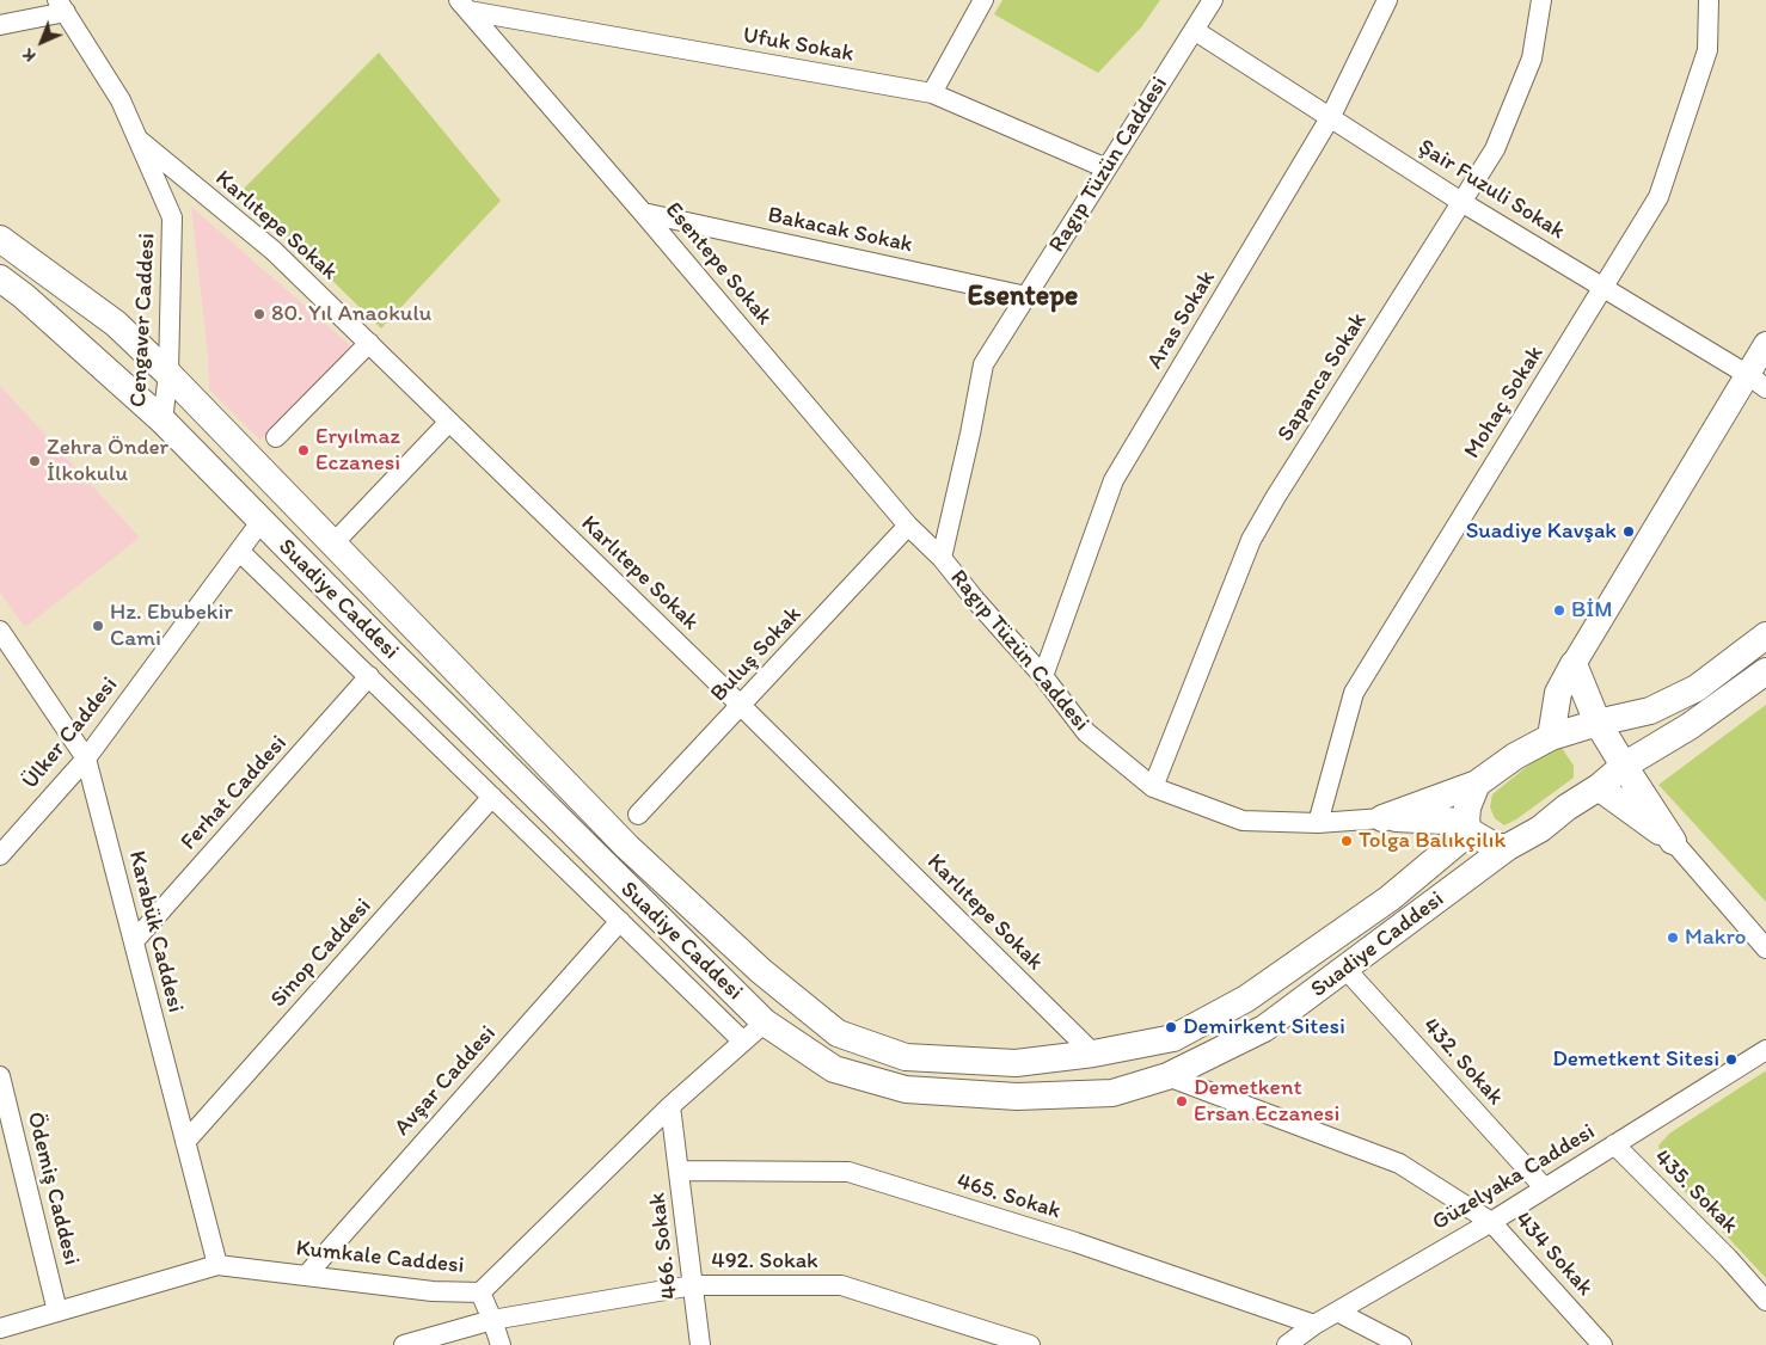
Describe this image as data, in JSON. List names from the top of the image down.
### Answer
{
  "streets": {
    "main road": ["Ragıp Tüzün Caddesi", "Suadiye Caddesi"],
    "street": [
      "Ufuk Sokak",
      "Şair Fuzuli Sokak",
      "Karlıtepe Sokak",
      "Bakacak Sokak",
      "Esentepe Sokak",
      "Cengaver Caddesi",
      "Aras Sokak",
      "Sapanca Sokak",
      "Mohaç Sokak",
      "Buluş Sokak",
      "Ülker Caddesi",
      "Ferhat Caddesi",
      "Karabük Caddesi",
      "Sinop Caddesi",
      "432. Sokak",
      "Avşar Caddesi",
      "Güzelyaka Caddesi",
      "Ödemiş Caddesi",
      "435. Sokak",
      "465. Sokak",
      "466. Sokak",
      "434 Sokak",
      "Kumkale Caddesi",
      "492. Sokak"
    ]
  },
  "crossings": [
    ["Ufuk Sokak", "Ragıp Tüzün Caddesi"],
    ["Ufuk Sokak", "Esentepe Sokak"],
    ["Ragıp Tüzün Caddesi", "Şair Fuzuli Sokak"],
    ["Ragıp Tüzün Caddesi", "Bakacak Sokak"],
    ["Ragıp Tüzün Caddesi", "Esentepe Sokak"],
    ["Ragıp Tüzün Caddesi", "Aras Sokak"],
    ["Ragıp Tüzün Caddesi", "Sapanca Sokak"],
    ["Ragıp Tüzün Caddesi", "Mohaç Sokak"],
    ["Ragıp Tüzün Caddesi", "Suadiye Caddesi"],
    ["Şair Fuzuli Sokak", "Aras Sokak"],
    ["Şair Fuzuli Sokak", "Sapanca Sokak"],
    ["Şair Fuzuli Sokak", "Mohaç Sokak"],
    ["Karlıtepe Sokak", "Cengaver Caddesi"],
    ["Karlıtepe Sokak", "Suadiye Caddesi"],
    ["Karlıtepe Sokak", "Buluş Sokak"],
    ["Bakacak Sokak", "Esentepe Sokak"],
    ["Esentepe Sokak", "Buluş Sokak"],
    ["Cengaver Caddesi", "Suadiye Caddesi"],
    ["Suadiye Caddesi", "Ülker Caddesi"],
    ["Suadiye Caddesi", "432. Sokak"],
    ["Suadiye Caddesi", "434 Sokak"],
    ["Suadiye Caddesi", "Kumkale Caddesi"],
    ["Ülker Caddesi", "Karabük Caddesi"],
    ["Ferhat Caddesi", "Karabük Caddesi"],
    ["Karabük Caddesi", "Sinop Caddesi"],
    ["Karabük Caddesi", "Kumkale Caddesi"],
    ["432. Sokak", "Güzelyaka Caddesi"],
    ["Avşar Caddesi", "Kumkale Caddesi"],
    ["Güzelyaka Caddesi", "435. Sokak"],
    ["Güzelyaka Caddesi", "465. Sokak"],
    ["Güzelyaka Caddesi", "434 Sokak"],
    ["Ödemiş Caddesi", "Kumkale Caddesi"],
    ["465. Sokak", "466. Sokak"],
    ["466. Sokak", "Kumkale Caddesi"],
    ["466. Sokak", "492. Sokak"]
  ],
  "districts": ["Esentepe"],
  "places": [
    "80. Yıl Anaokulu",
    "Eryılmaz Eczanesi",
    "Zehra Önder İlkokulu",
    "Suadiye Kavşak",
    "BİM",
    "Hz. Ebubekir Cami",
    "Tolga Balıkçilık",
    "Makro",
    "Demirkent Sitesi",
    "Demetkent Sitesi",
    "Demetkent Ersan Eczanesi"
  ],
  "north": "bottom left"
}
